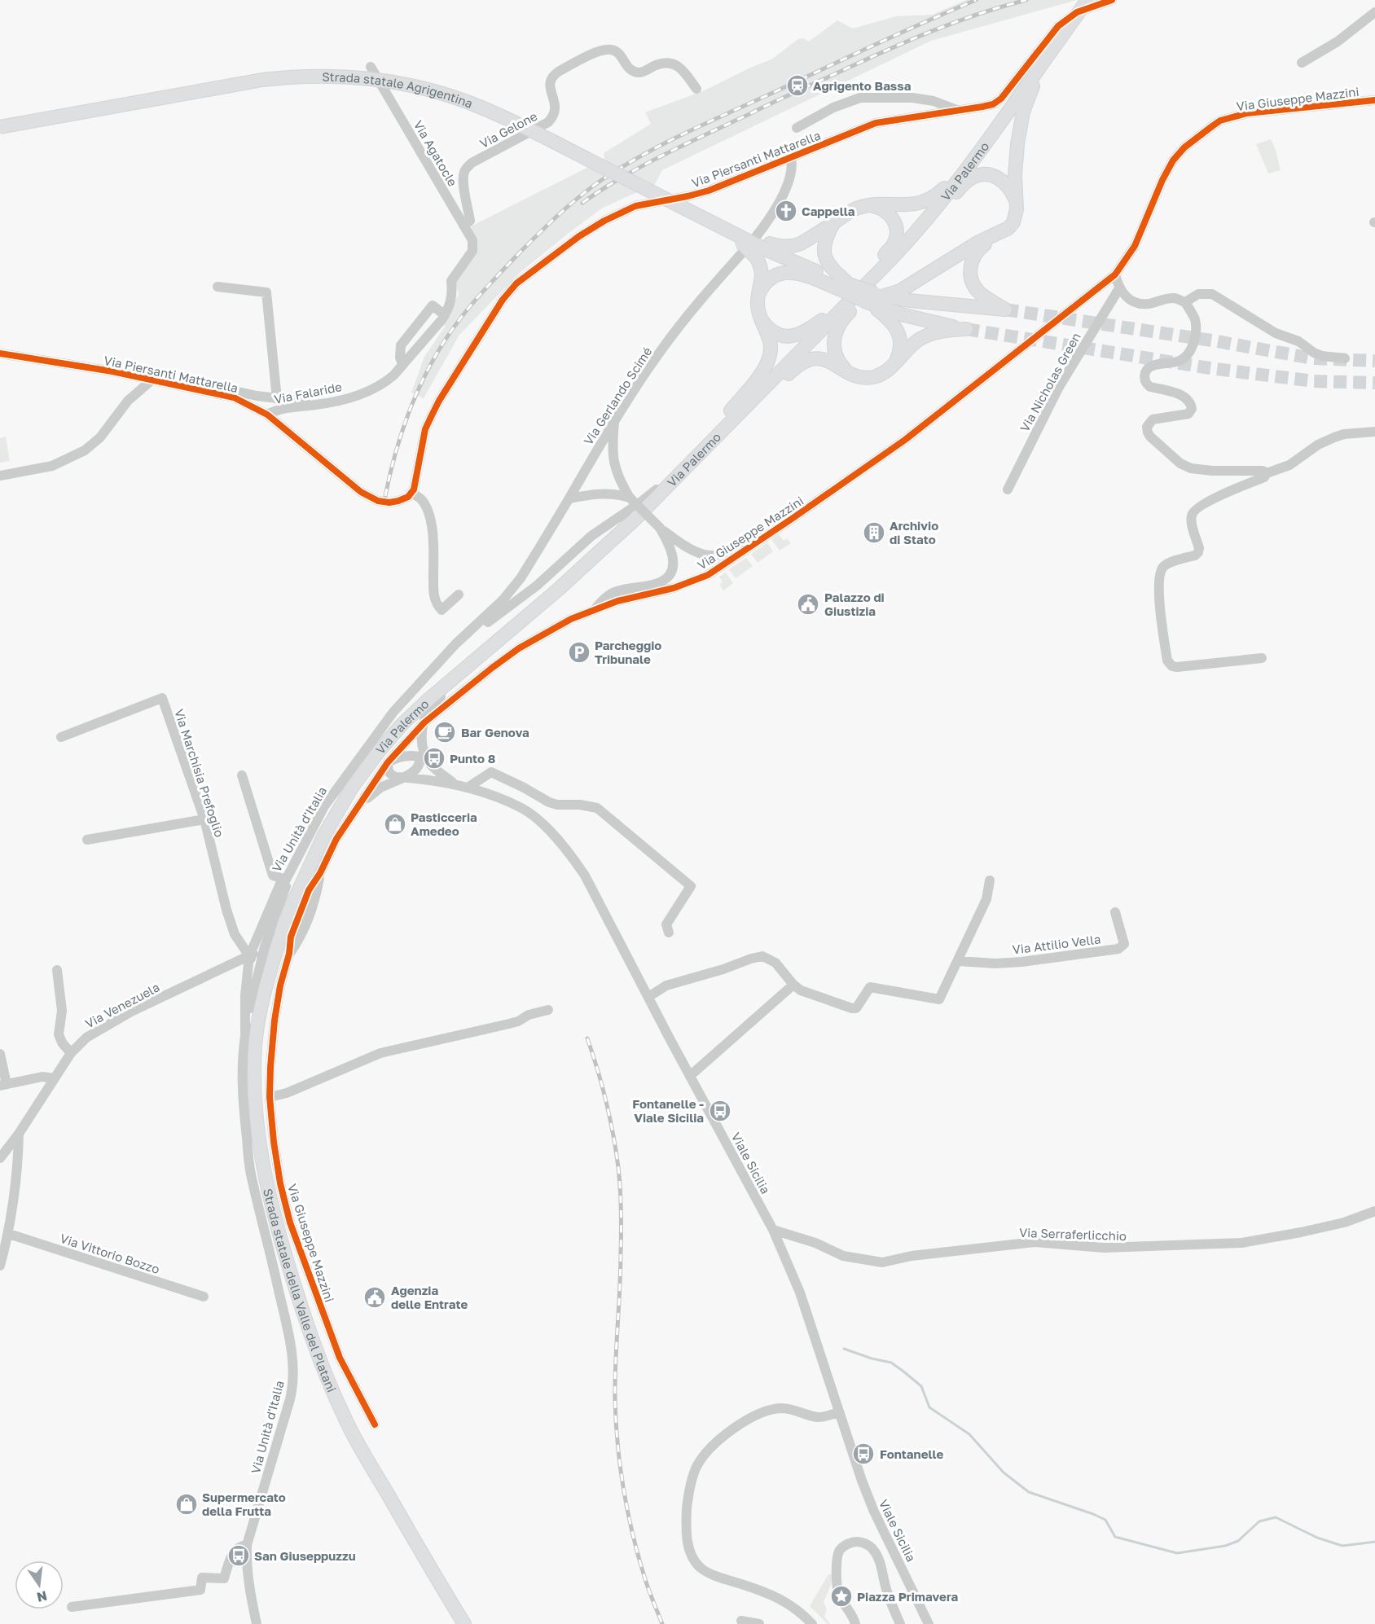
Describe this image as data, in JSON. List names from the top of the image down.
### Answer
{
  "streets": {
    "main road": ["Strada statale Agrigentina", "Via Palermo", "Strada statale della Valle del Platani"],
    "street": [
      "Via Giuseppe Mazzini",
      "Via Gelone",
      "Via Agatocle",
      "Via Piersanti Mattarella",
      "Via Nicholas Green",
      "Via Falaride",
      "Via Gerlando Scimé",
      "Via Marchisia Prefoglio",
      "Via Unità d'Italia",
      "Via Attilio Vella",
      "Via Venezuela",
      "Viale Sicilia",
      "Via Serraferlicchio",
      "Via Vittorio Bozzo"
    ]
  },
  "crossings": [
    ["Via Giuseppe Mazzini", "Via Palermo"],
    ["Via Giuseppe Mazzini", "Via Unità d'Italia"],
    ["Via Giuseppe Mazzini", "Viale Sicilia"],
    ["Via Giuseppe Mazzini", "Strada statale della Valle del Platani"],
    ["Via Gelone", "Via Agatocle"],
    ["Via Gelone", "Via Falaride"],
    ["Via Agatocle", "Via Falaride"],
    ["Via Piersanti Mattarella", "Via Falaride"],
    ["Via Piersanti Mattarella", "Via Gerlando Scimé"],
    ["Via Palermo", "Via Unità d'Italia"],
    ["Via Palermo", "Strada statale della Valle del Platani"],
    ["Via Gerlando Scimé", "Via Unità d'Italia"],
    ["Via Marchisia Prefoglio", "Via Unità d'Italia"],
    ["Via Marchisia Prefoglio", "Via Venezuela"],
    ["Via Unità d'Italia", "Via Venezuela"],
    ["Via Unità d'Italia", "Strada statale della Valle del Platani"],
    ["Viale Sicilia", "Via Serraferlicchio"]
  ],
  "places": {
    "station": ["Agrigento Bassa"],
    "church": ["Cappella"],
    "building": ["Archivio di Stato"],
    "public building": ["Palazzo di Giustizia", "Agenzia delle Entrate"],
    "parking": ["Parcheggio Tribunale"],
    "cafe": ["Bar Genova"],
    "bus stop": [
      "Punto 8",
      "Fontanelle - Viale Sicilia",
      "Fontanelle",
      "San Giuseppuzzu"
    ],
    "shop": ["Pasticceria Amedeo", "Supermercato della Frutta"],
    "place": ["Piazza Primavera"]
  },
  "north": "bottom"
}
